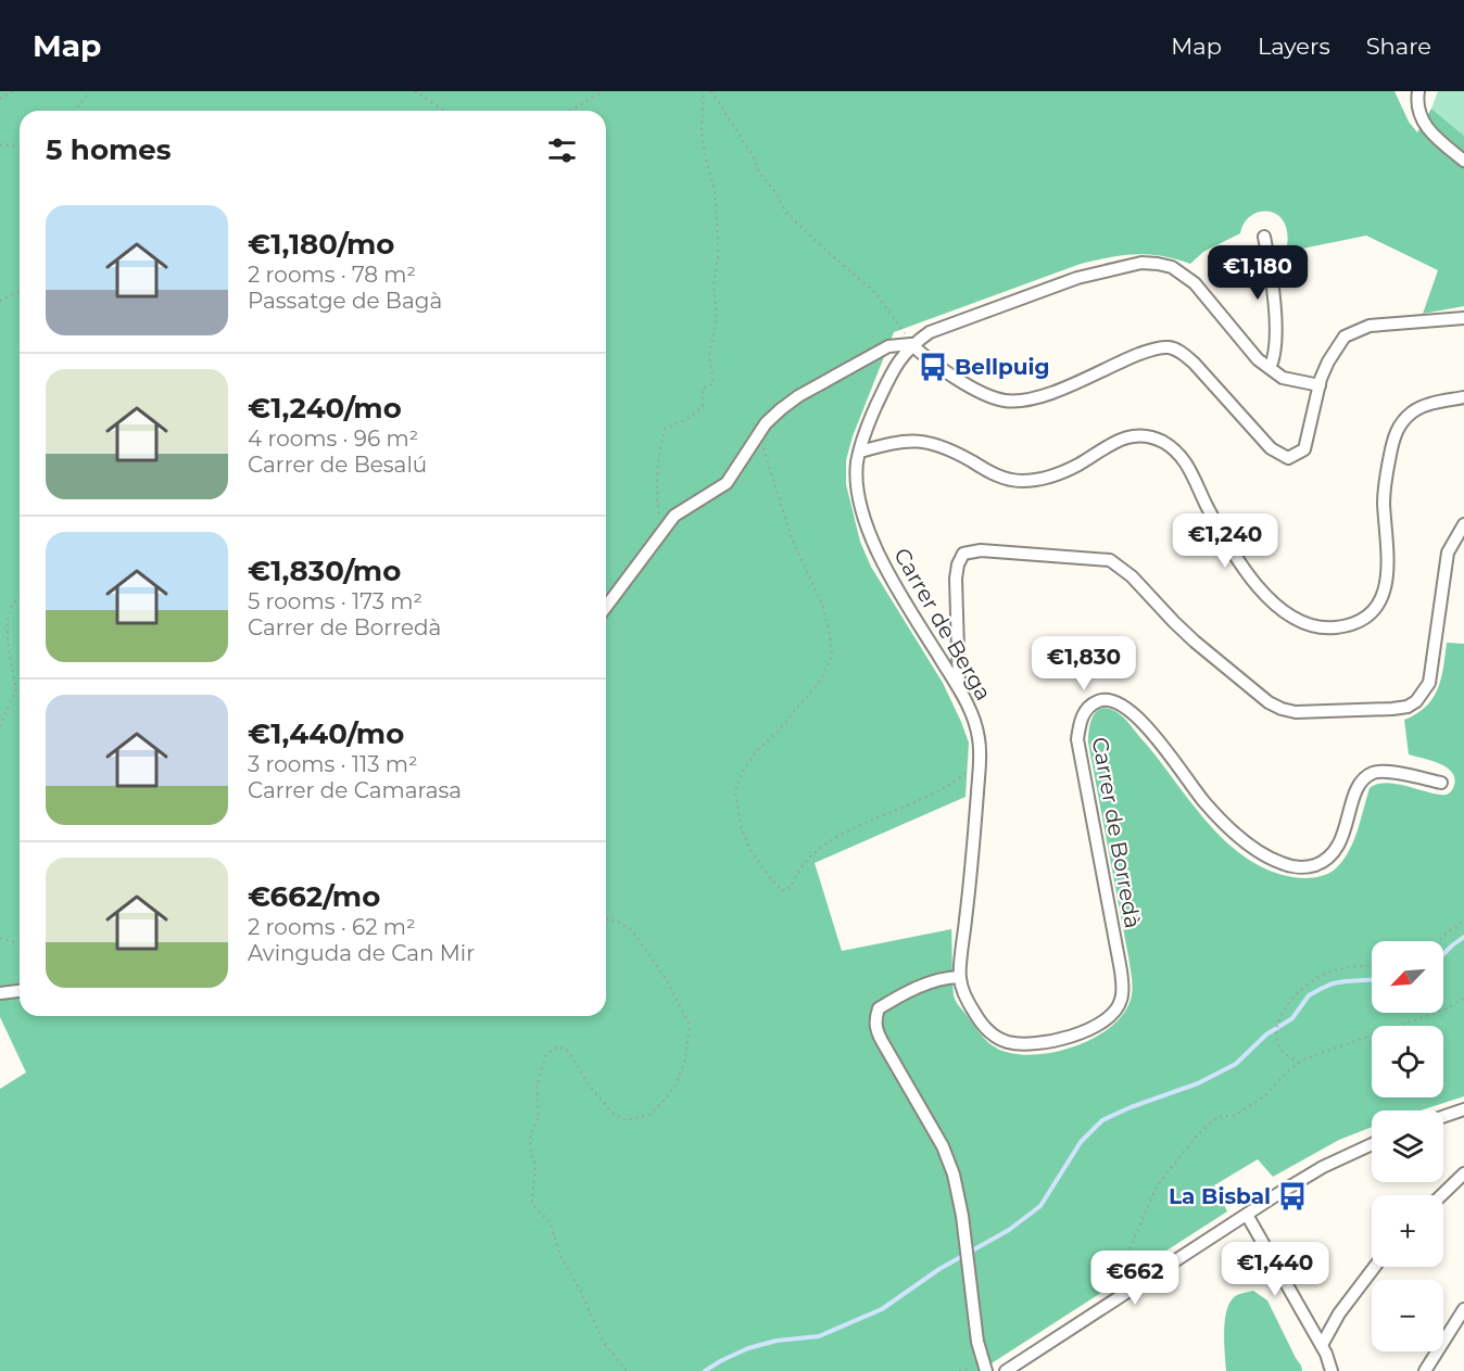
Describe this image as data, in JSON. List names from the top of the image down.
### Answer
{
  "streets": {
    "street": ["Carrer de Berga", "Carrer de Borredà"]
  },
  "crossings": [
    ["Carrer de Berga", "Carrer de Borredà"]
  ],
  "places": {
    "bus stop": ["Bellpuig", "La Bisbal"]
  },
  "north": "bottom left",
  "page": {
    "header": "Map",
    "nav": ["Map", "Layers", "Share"],
    "heading": "5 homes",
    "list": [
      {
        "name": "€1,180/mo",
        "note": "2 rooms · 78 m² · Passatge de Bagà"
      },
      {
        "name": "€1,240/mo",
        "note": "4 rooms · 96 m² · Carrer de Besalú"
      },
      {
        "name": "€1,830/mo",
        "note": "5 rooms · 173 m² · Carrer de Borredà"
      },
      {
        "name": "€1,440/mo",
        "note": "3 rooms · 113 m² · Carrer de Camarasa"
      },
      {
        "name": "€662/mo",
        "note": "2 rooms · 62 m² · Avinguda de Can Mir"
      }
    ],
    "price": [
      "€1,180",
      "€1,240",
      "€1,830",
      "€1,440",
      "€662"
    ],
    "map_buttons": ["+", "−"]
  }
}
